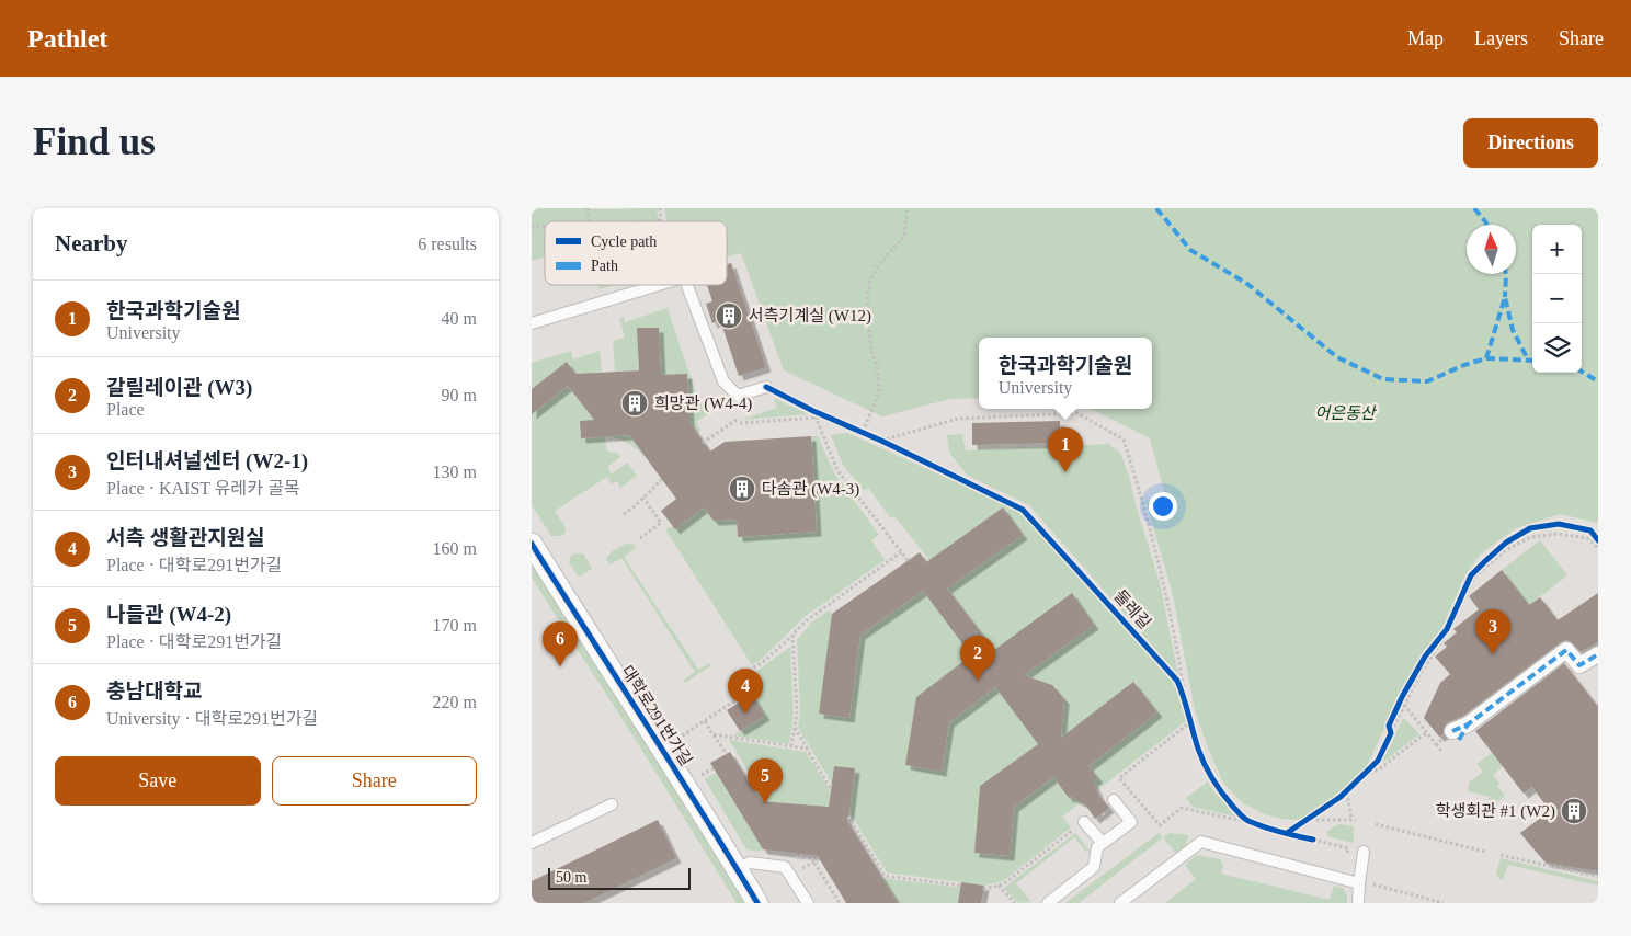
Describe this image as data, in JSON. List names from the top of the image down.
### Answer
{
  "streets": {
    "street": ["대학로291번가길"],
    "cycle path": ["둘레길"]
  },
  "parks": ["어은동산"],
  "places": {
    "building": [
      "서측기계실 (W12)",
      "희망관 (W4-4)",
      "다솜관 (W4-3)",
      "학생회관 #1 (W2)"
    ]
  },
  "legend": ["Cycle path", "Path"],
  "scale_bar": "50 m",
  "north": "top",
  "page": {
    "header": "Pathlet",
    "nav": ["Map", "Layers", "Share"],
    "buttons": [
      "Directions",
      ["Save", "Share"]
    ],
    "title": "Find us",
    "heading": ["Nearby", "6 results"],
    "map_buttons": ["+", "−"],
    "list": [
      {
        "mark": "1",
        "name": "한국과학기술원",
        "note": "University",
        "value": "40 m"
      },
      {
        "mark": "2",
        "name": "갈릴레이관 (W3)",
        "note": "Place",
        "value": "90 m"
      },
      {
        "mark": "3",
        "name": "인터내셔널센터 (W2-1)",
        "note": "Place · KAIST 유레카 골목",
        "value": "130 m"
      },
      {
        "mark": "4",
        "name": "서측 생활관지원실",
        "note": "Place · 대학로291번가길",
        "value": "160 m"
      },
      {
        "mark": "5",
        "name": "나들관 (W4-2)",
        "note": "Place · 대학로291번가길",
        "value": "170 m"
      },
      {
        "mark": "6",
        "name": "충남대학교",
        "note": "University · 대학로291번가길",
        "value": "220 m"
      }
    ],
    "popup": ["한국과학기술원", "University"],
    "pins": [
      "1",
      "3",
      "6",
      "2",
      "4",
      "5"
    ],
    "scale": "50 m"
  }
}
